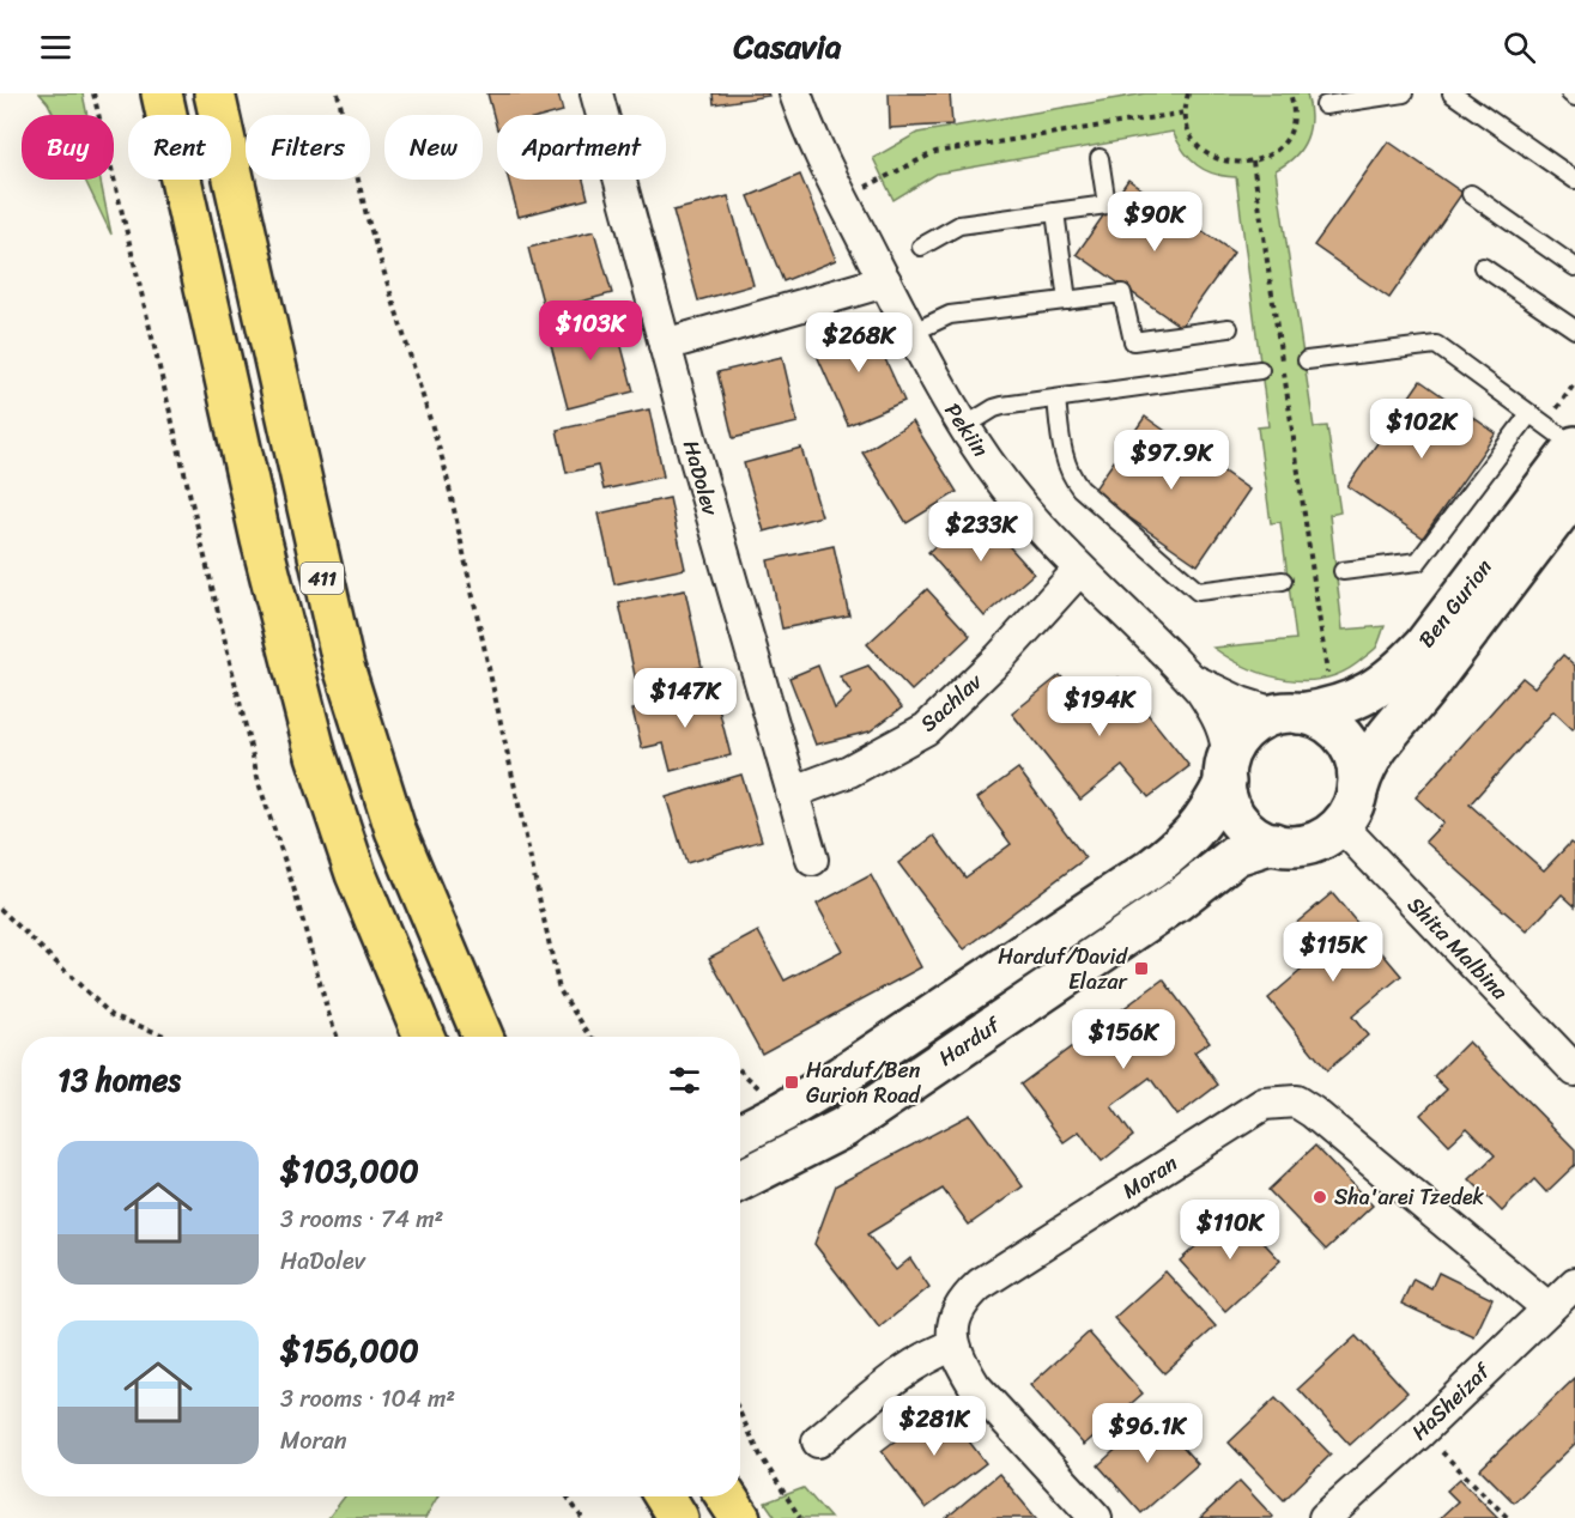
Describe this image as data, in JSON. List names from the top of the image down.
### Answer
{
  "streets": {
    "main road": ["411"],
    "street": [
      "Pekiin",
      "HaDolev",
      "Ben Gurion",
      "Sachlav",
      "Shita Malbina",
      "Harduf",
      "Moran",
      "HaSheizaf"
    ]
  },
  "crossings": [
    ["Pekiin", "Ben Gurion"],
    ["Pekiin", "Sachlav"],
    ["Pekiin", "Shita Malbina"],
    ["Pekiin", "Harduf"],
    ["HaDolev", "Sachlav"],
    ["Ben Gurion", "Shita Malbina"],
    ["Ben Gurion", "Harduf"],
    ["Shita Malbina", "Harduf"],
    ["Moran", "HaSheizaf"]
  ],
  "places": {
    "transit": ["Harduf/David Elazar", "Harduf/Ben Gurion Road"],
    "other": ["Sha'arei Tzedek"]
  },
  "page": {
    "header": "Casavia",
    "chip": [
      "Buy",
      "Rent",
      "Filters",
      "New",
      "Apartment"
    ],
    "price": [
      "$90K",
      "$103K",
      "$268K",
      "$102K",
      "$97.9K",
      "$233K",
      "$147K",
      "$194K",
      "$115K",
      "$156K",
      "$110K",
      "$281K",
      "$96.1K"
    ],
    "heading": "13 homes",
    "list": [
      {
        "name": "$103,000",
        "note": "3 rooms · 74 m² · HaDolev"
      },
      {
        "name": "$156,000",
        "note": "3 rooms · 104 m² · Moran"
      }
    ]
  }
}
